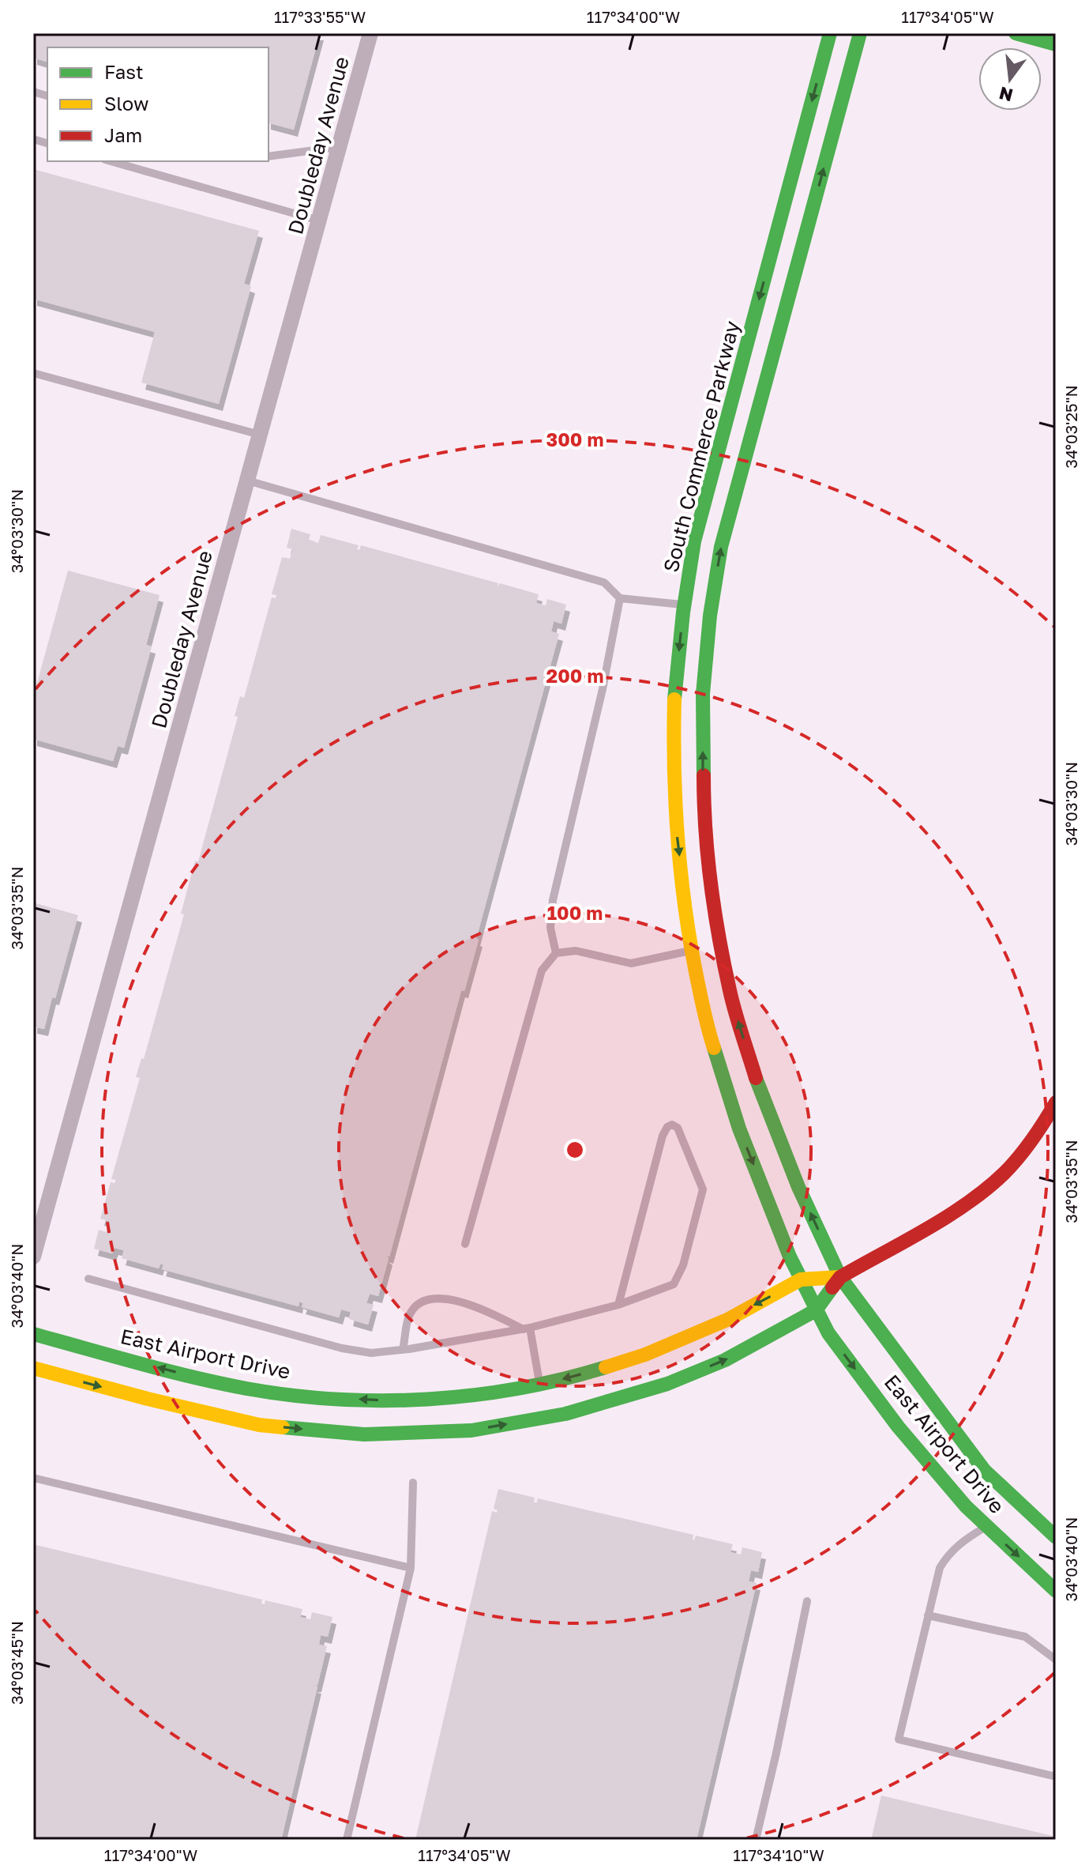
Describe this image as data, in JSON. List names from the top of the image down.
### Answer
{
  "streets": {
    "main road": ["South Commerce Parkway", "East Airport Drive"],
    "street": ["Doubleday Avenue"]
  },
  "crossings": [
    ["South Commerce Parkway", "East Airport Drive"]
  ],
  "legend": ["Fast", "Slow", "Jam"],
  "north": "bottom",
  "coordinates": [
    "117°33'55\"W",
    "117°34'00\"W",
    "117°34'05\"W",
    "34°03'25\"N",
    "34°03'30\"N",
    "34°03'35\"N",
    "34°03'40\"N",
    "34°03'45\"N",
    "117°34'10\"W"
  ],
  "rings": ["300 m", "200 m", "100 m"]
}
